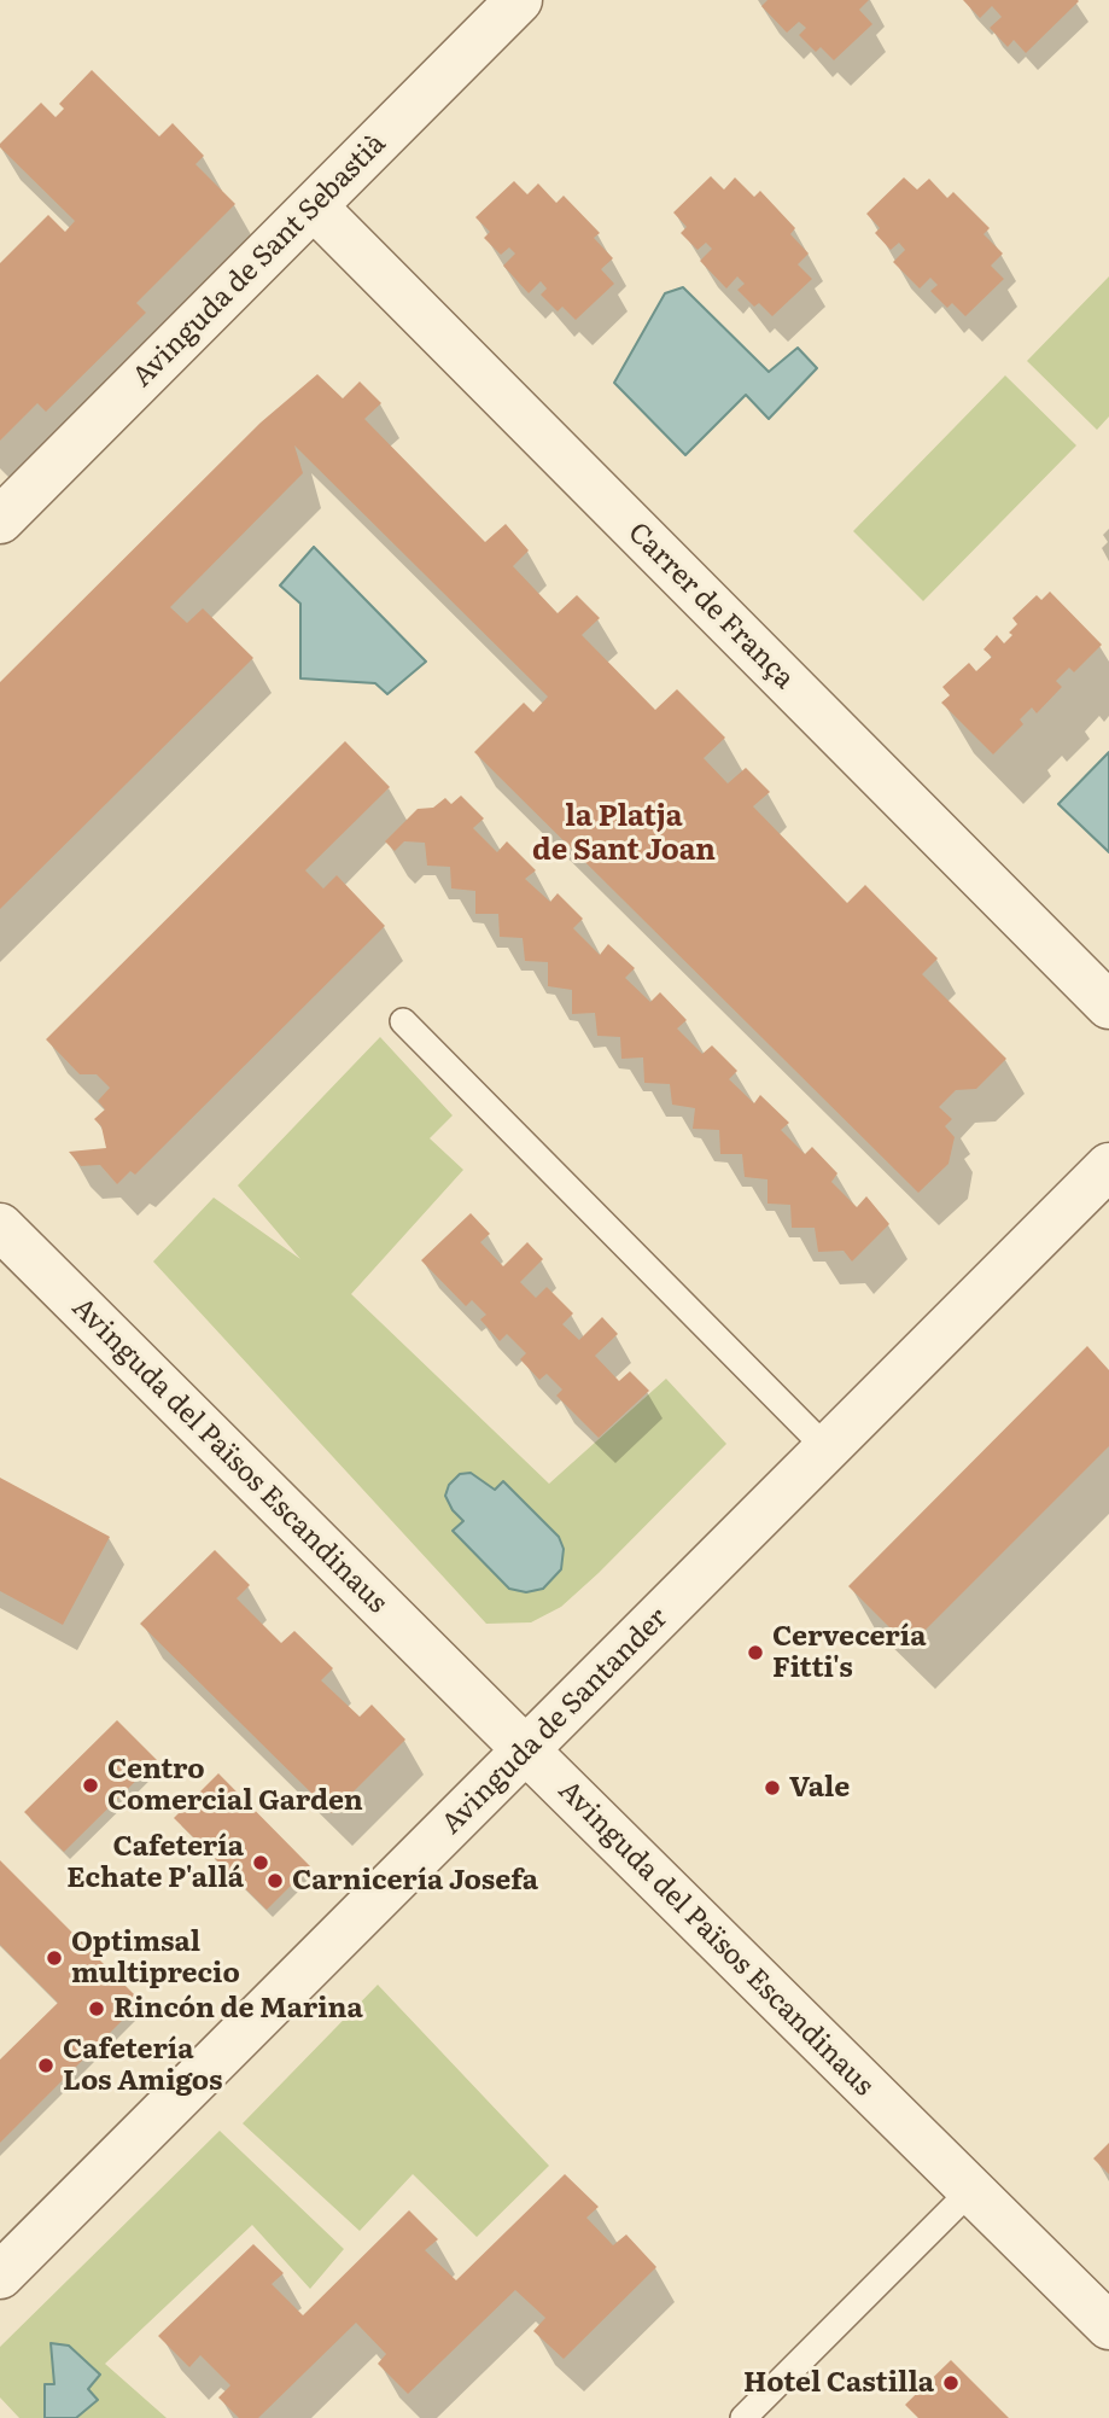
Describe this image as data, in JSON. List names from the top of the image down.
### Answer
{
  "streets": {
    "street": [
      "Avinguda de Sant Sebastià",
      "Carrer de França",
      "Avinguda del Països Escandinaus",
      "Avinguda de Santander"
    ]
  },
  "crossings": [
    ["Avinguda de Sant Sebastià", "Carrer de França"],
    ["Avinguda del Països Escandinaus", "Avinguda de Santander"]
  ],
  "districts": ["la Platja de Sant Joan"],
  "places": [
    "Cervecería Fitti's",
    "Centro Comercial Garden",
    "Vale",
    "Cafetería Echate P'allá",
    "Carnicería Josefa",
    "Optimsal multiprecio",
    "Rincón de Marina",
    "Cafetería Los Amigos",
    "Hotel Castilla"
  ]
}
